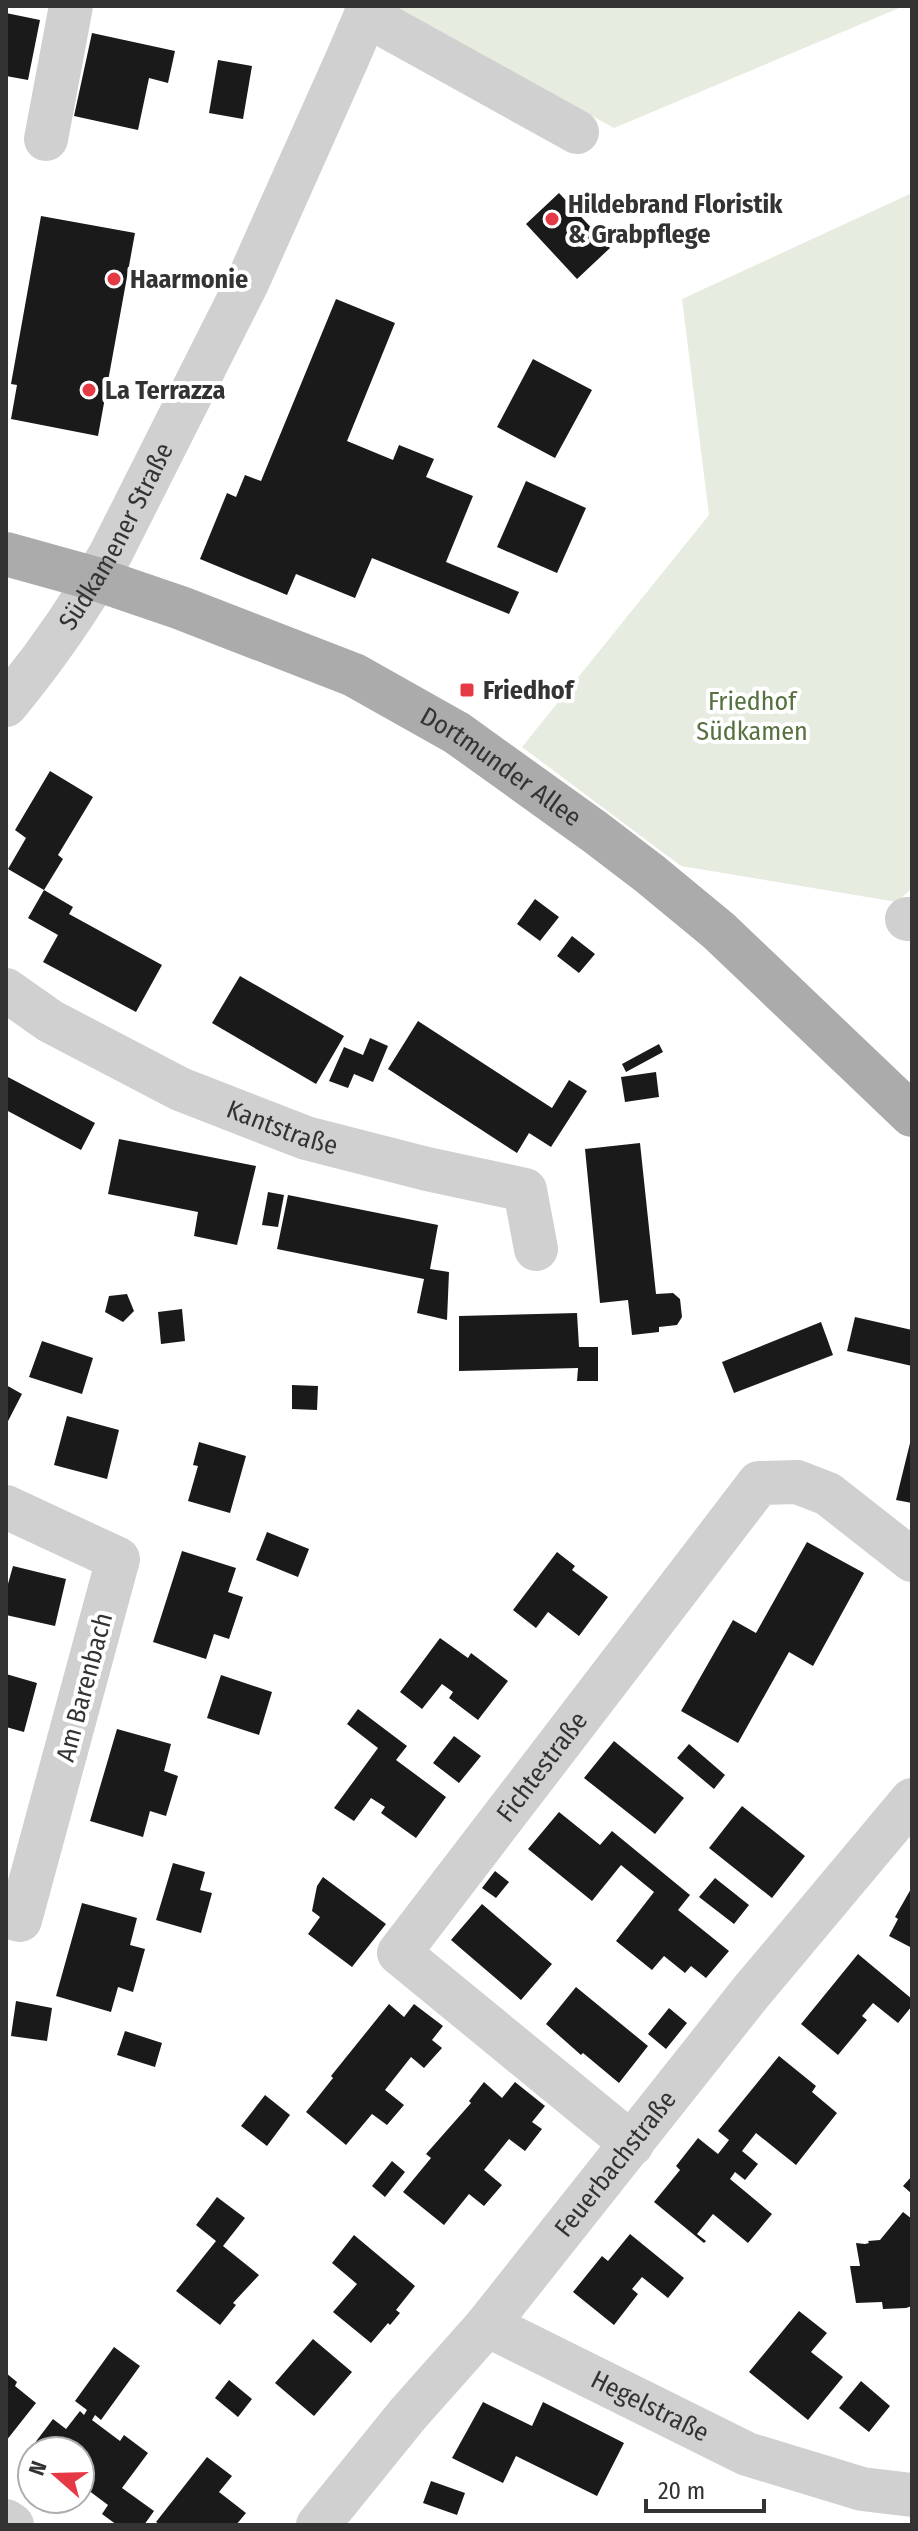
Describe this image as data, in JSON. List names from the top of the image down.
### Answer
{
  "streets": {
    "main road": ["Dortmunder Allee"],
    "street": [
      "Südkamener Straße",
      "Kantstraße",
      "Am Barenbach",
      "Fichtestraße",
      "Feuerbachstraße",
      "Hegelstraße"
    ]
  },
  "crossings": [
    ["Südkamener Straße", "Dortmunder Allee"],
    ["Fichtestraße", "Feuerbachstraße"],
    ["Feuerbachstraße", "Hegelstraße"]
  ],
  "parks": ["Friedhof Südkamen"],
  "places": {
    "other": ["Hildebrand Floristik & Grabpflege", "Haarmonie", "La Terrazza"],
    "transit": ["Friedhof"]
  },
  "scale_bar": "20 m",
  "north": "left"
}
